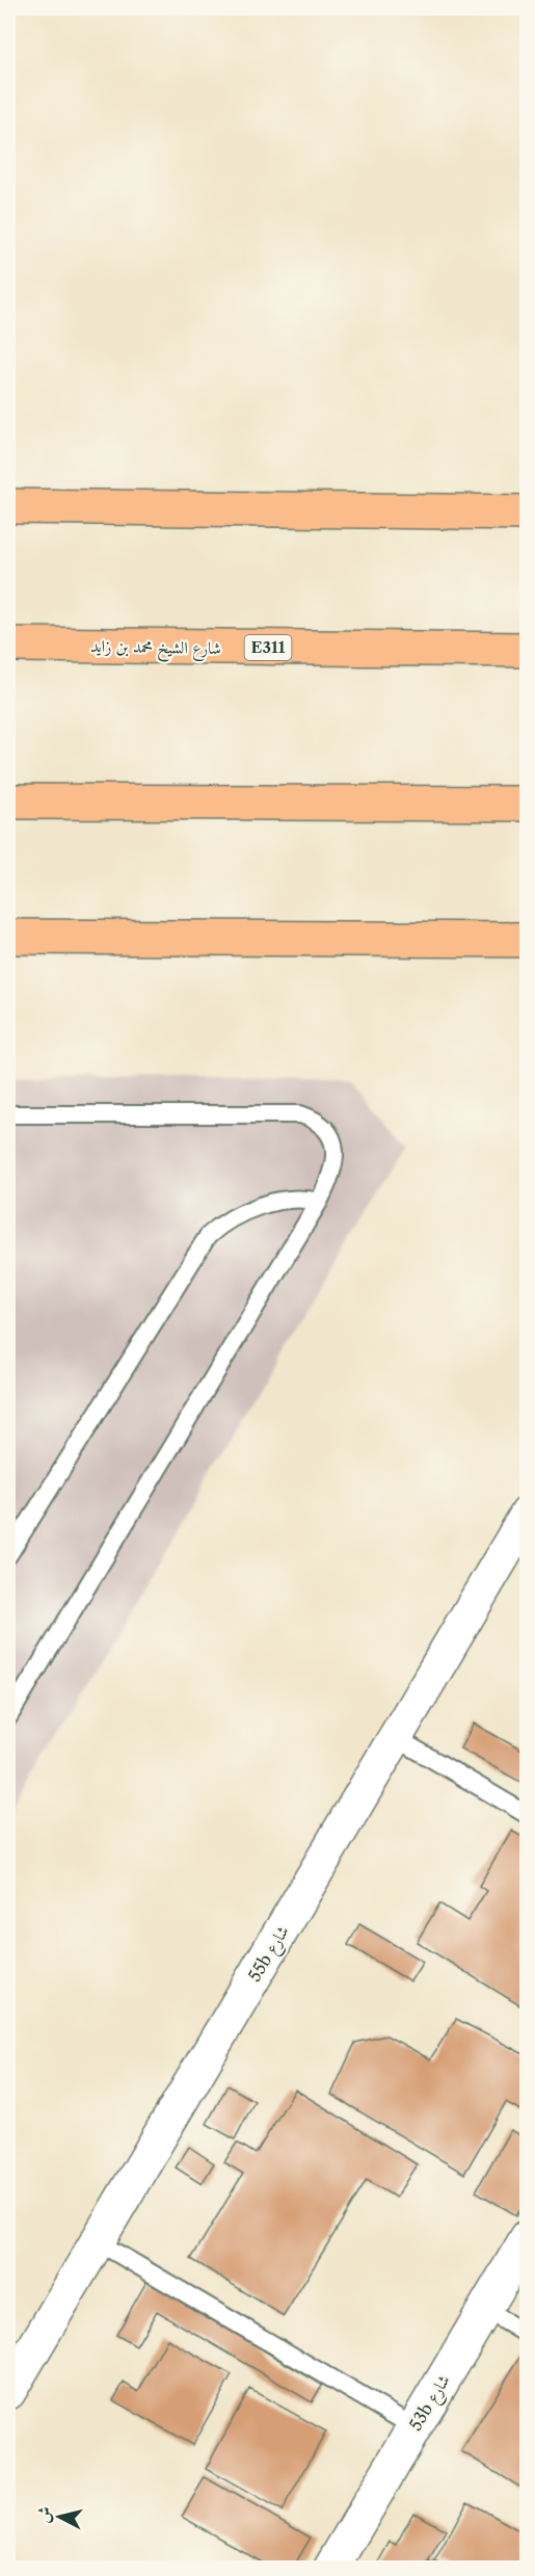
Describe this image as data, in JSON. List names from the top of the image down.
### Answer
{
  "streets": {
    "highway": ["شارع الشيخ محمد بن زايد", "E311"],
    "street": ["55b شارع", "53b شارع"]
  },
  "north": "left"
}
